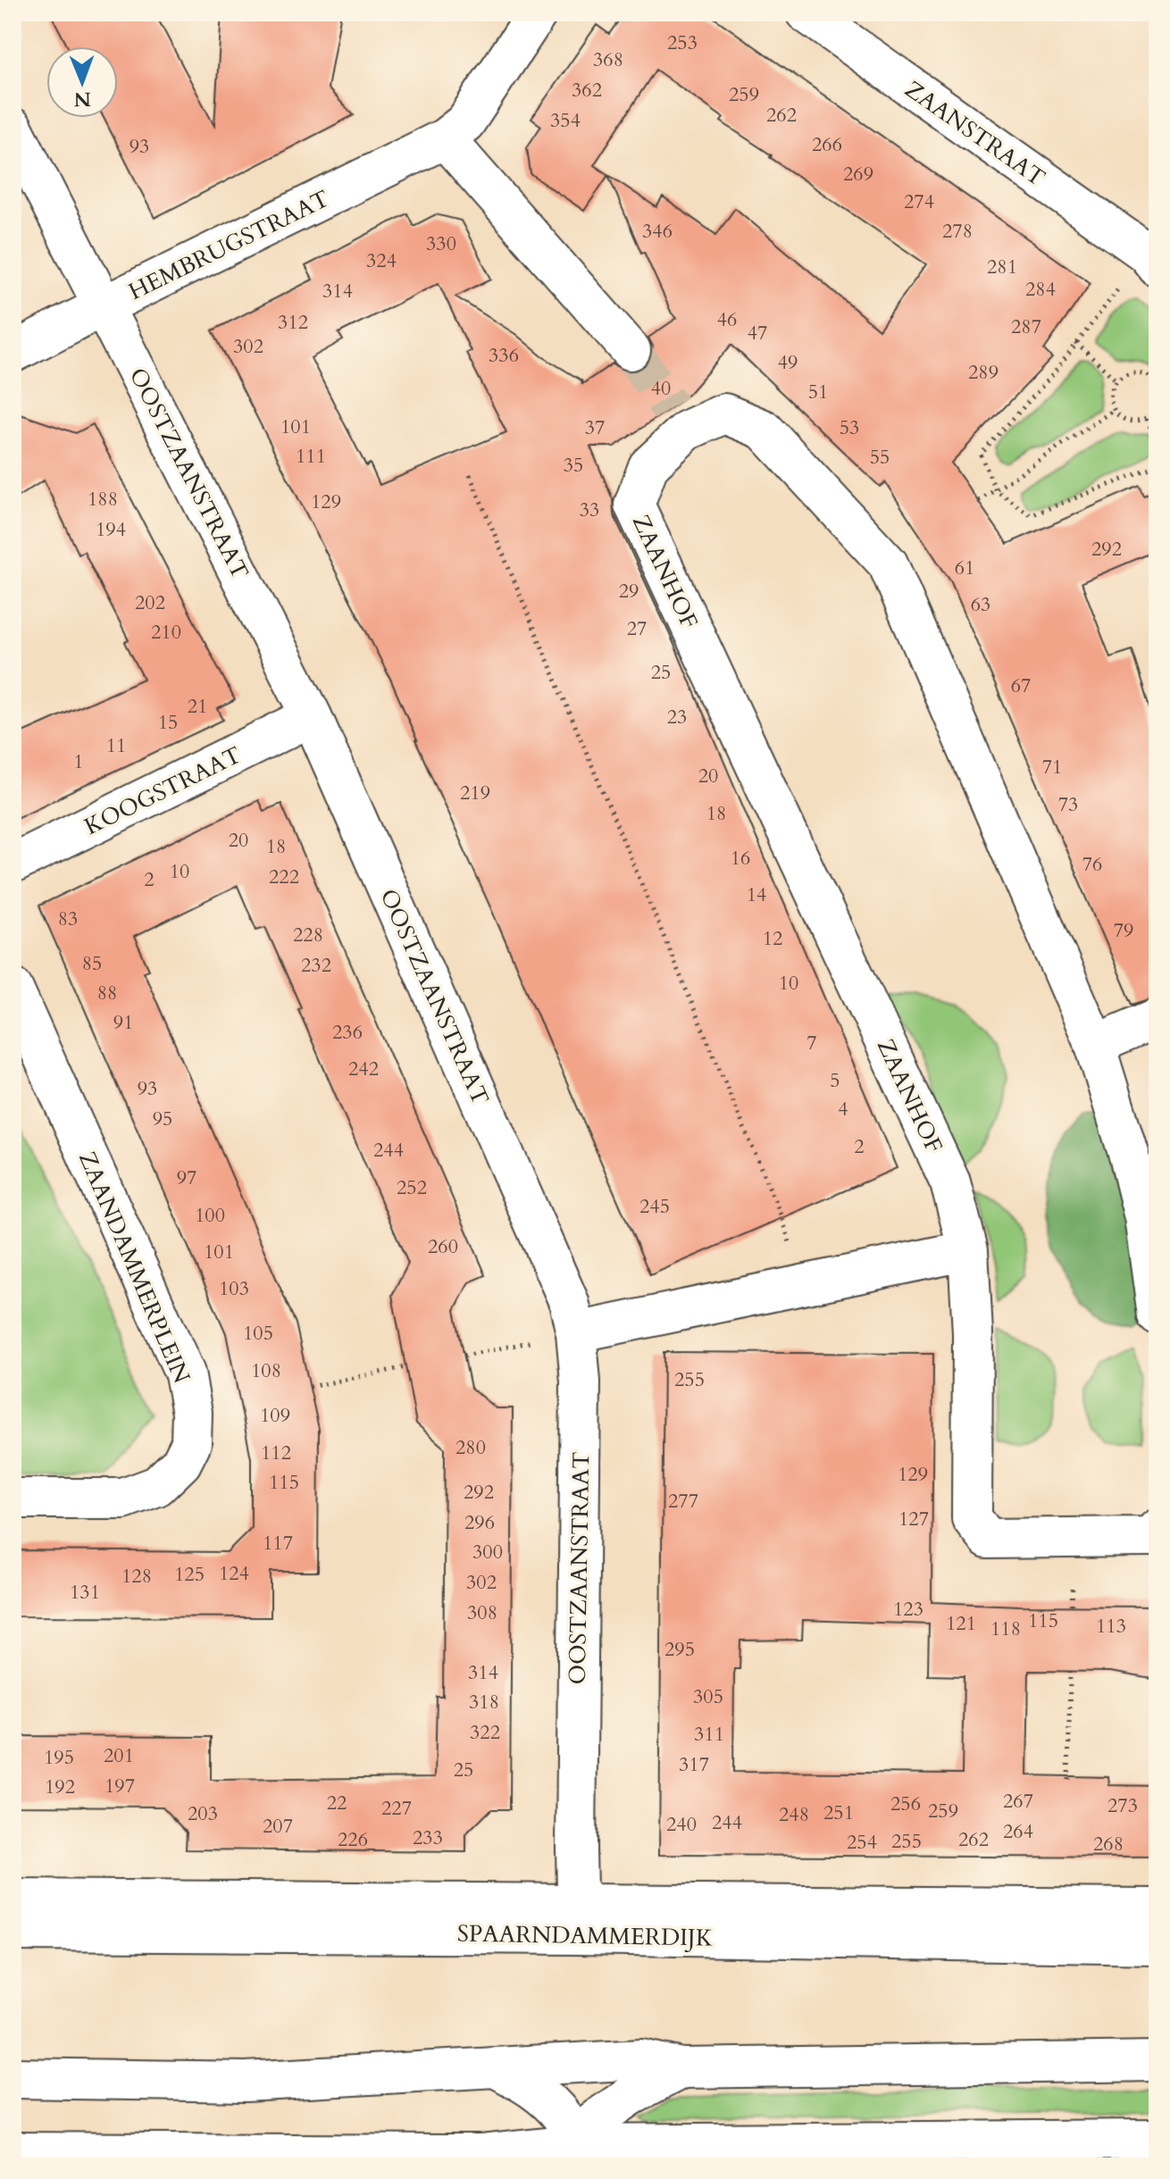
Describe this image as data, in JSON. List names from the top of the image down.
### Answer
{
  "streets": {
    "main road": [
      "ZAANSTRAAT",
      "HEMBRUGSTRAAT",
      "OOSTZAANSTRAAT",
      "ZAANHOF",
      "KOOGSTRAAT",
      "ZAANDAMMERPLEIN",
      "SPAARNDAMMERDIJK"
    ]
  },
  "crossings": [
    ["HEMBRUGSTRAAT", "OOSTZAANSTRAAT"],
    ["OOSTZAANSTRAAT", "KOOGSTRAAT"],
    ["OOSTZAANSTRAAT", "SPAARNDAMMERDIJK"]
  ],
  "house_numbers": [
    "253",
    "368",
    "362",
    "259",
    "262",
    "354",
    "266",
    "93",
    "269",
    "274",
    "346",
    "278",
    "330",
    "324",
    "281",
    "284",
    "314",
    "46",
    "312",
    "287",
    "47",
    "302",
    "336",
    "49",
    "289",
    "40",
    "51",
    "101",
    "37",
    "53",
    "111",
    "55",
    "35",
    "188",
    "129",
    "33",
    "194",
    "292",
    "61",
    "29",
    "202",
    "63",
    "27",
    "210",
    "25",
    "67",
    "21",
    "23",
    "15",
    "11",
    "1",
    "71",
    "20",
    "219",
    "73",
    "18",
    "20",
    "18",
    "16",
    "76",
    "10",
    "222",
    "2",
    "14",
    "83",
    "79",
    "228",
    "12",
    "85",
    "232",
    "10",
    "88",
    "91",
    "236",
    "7",
    "242",
    "5",
    "93",
    "4",
    "95",
    "2",
    "244",
    "97",
    "252",
    "245",
    "100",
    "260",
    "101",
    "103",
    "105",
    "108",
    "255",
    "109",
    "280",
    "112",
    "129",
    "115",
    "292",
    "277",
    "127",
    "296",
    "117",
    "300",
    "124",
    "125",
    "128",
    "302",
    "131",
    "123",
    "308",
    "115",
    "121",
    "113",
    "118",
    "295",
    "314",
    "305",
    "318",
    "322",
    "311",
    "201",
    "195",
    "317",
    "25",
    "197",
    "192",
    "267",
    "22",
    "256",
    "273",
    "227",
    "259",
    "251",
    "203",
    "248",
    "244",
    "240",
    "207",
    "264",
    "233",
    "226",
    "262",
    "255",
    "254",
    "268"
  ],
  "north": "bottom"
}
